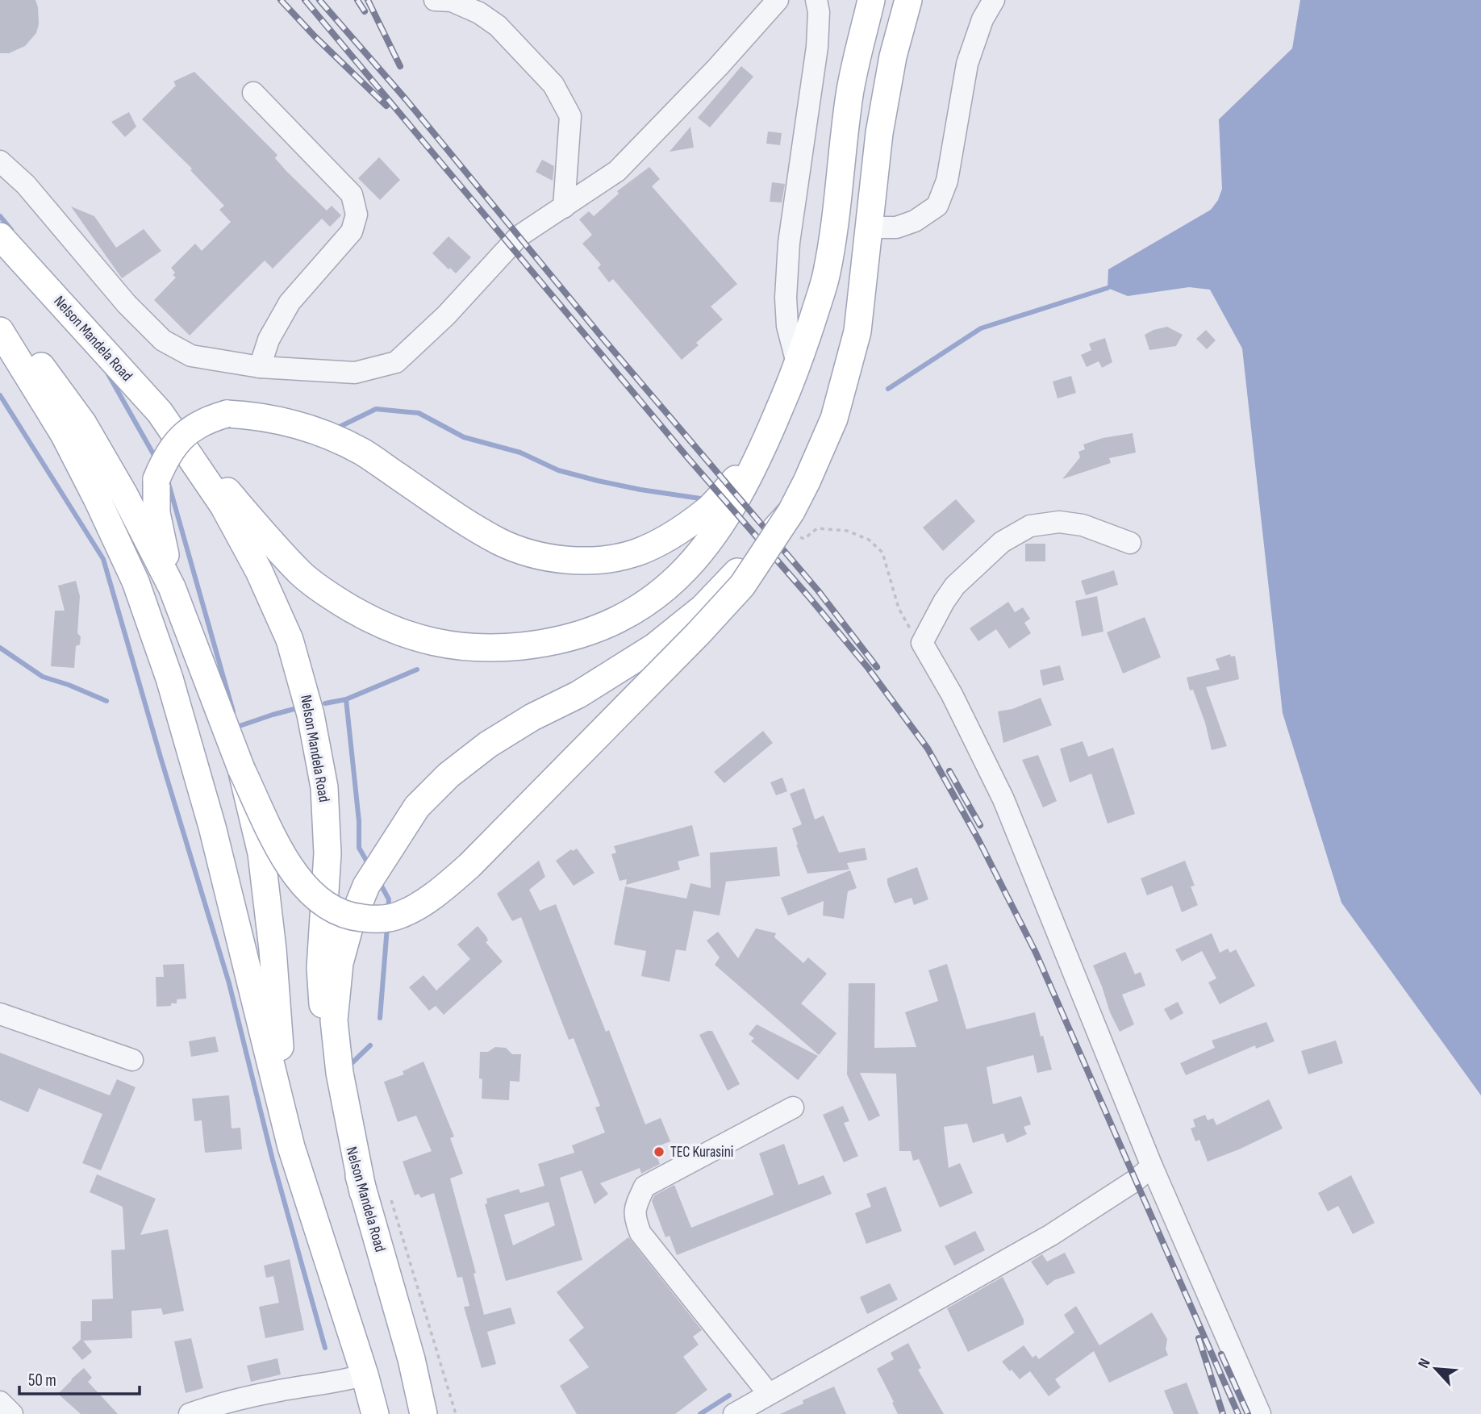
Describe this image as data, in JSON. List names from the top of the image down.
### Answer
{
  "streets": {
    "main road": ["Nelson Mandela Road"]
  },
  "places": ["TEC Kurasini"],
  "scale_bar": "50 m",
  "north": "top left"
}
